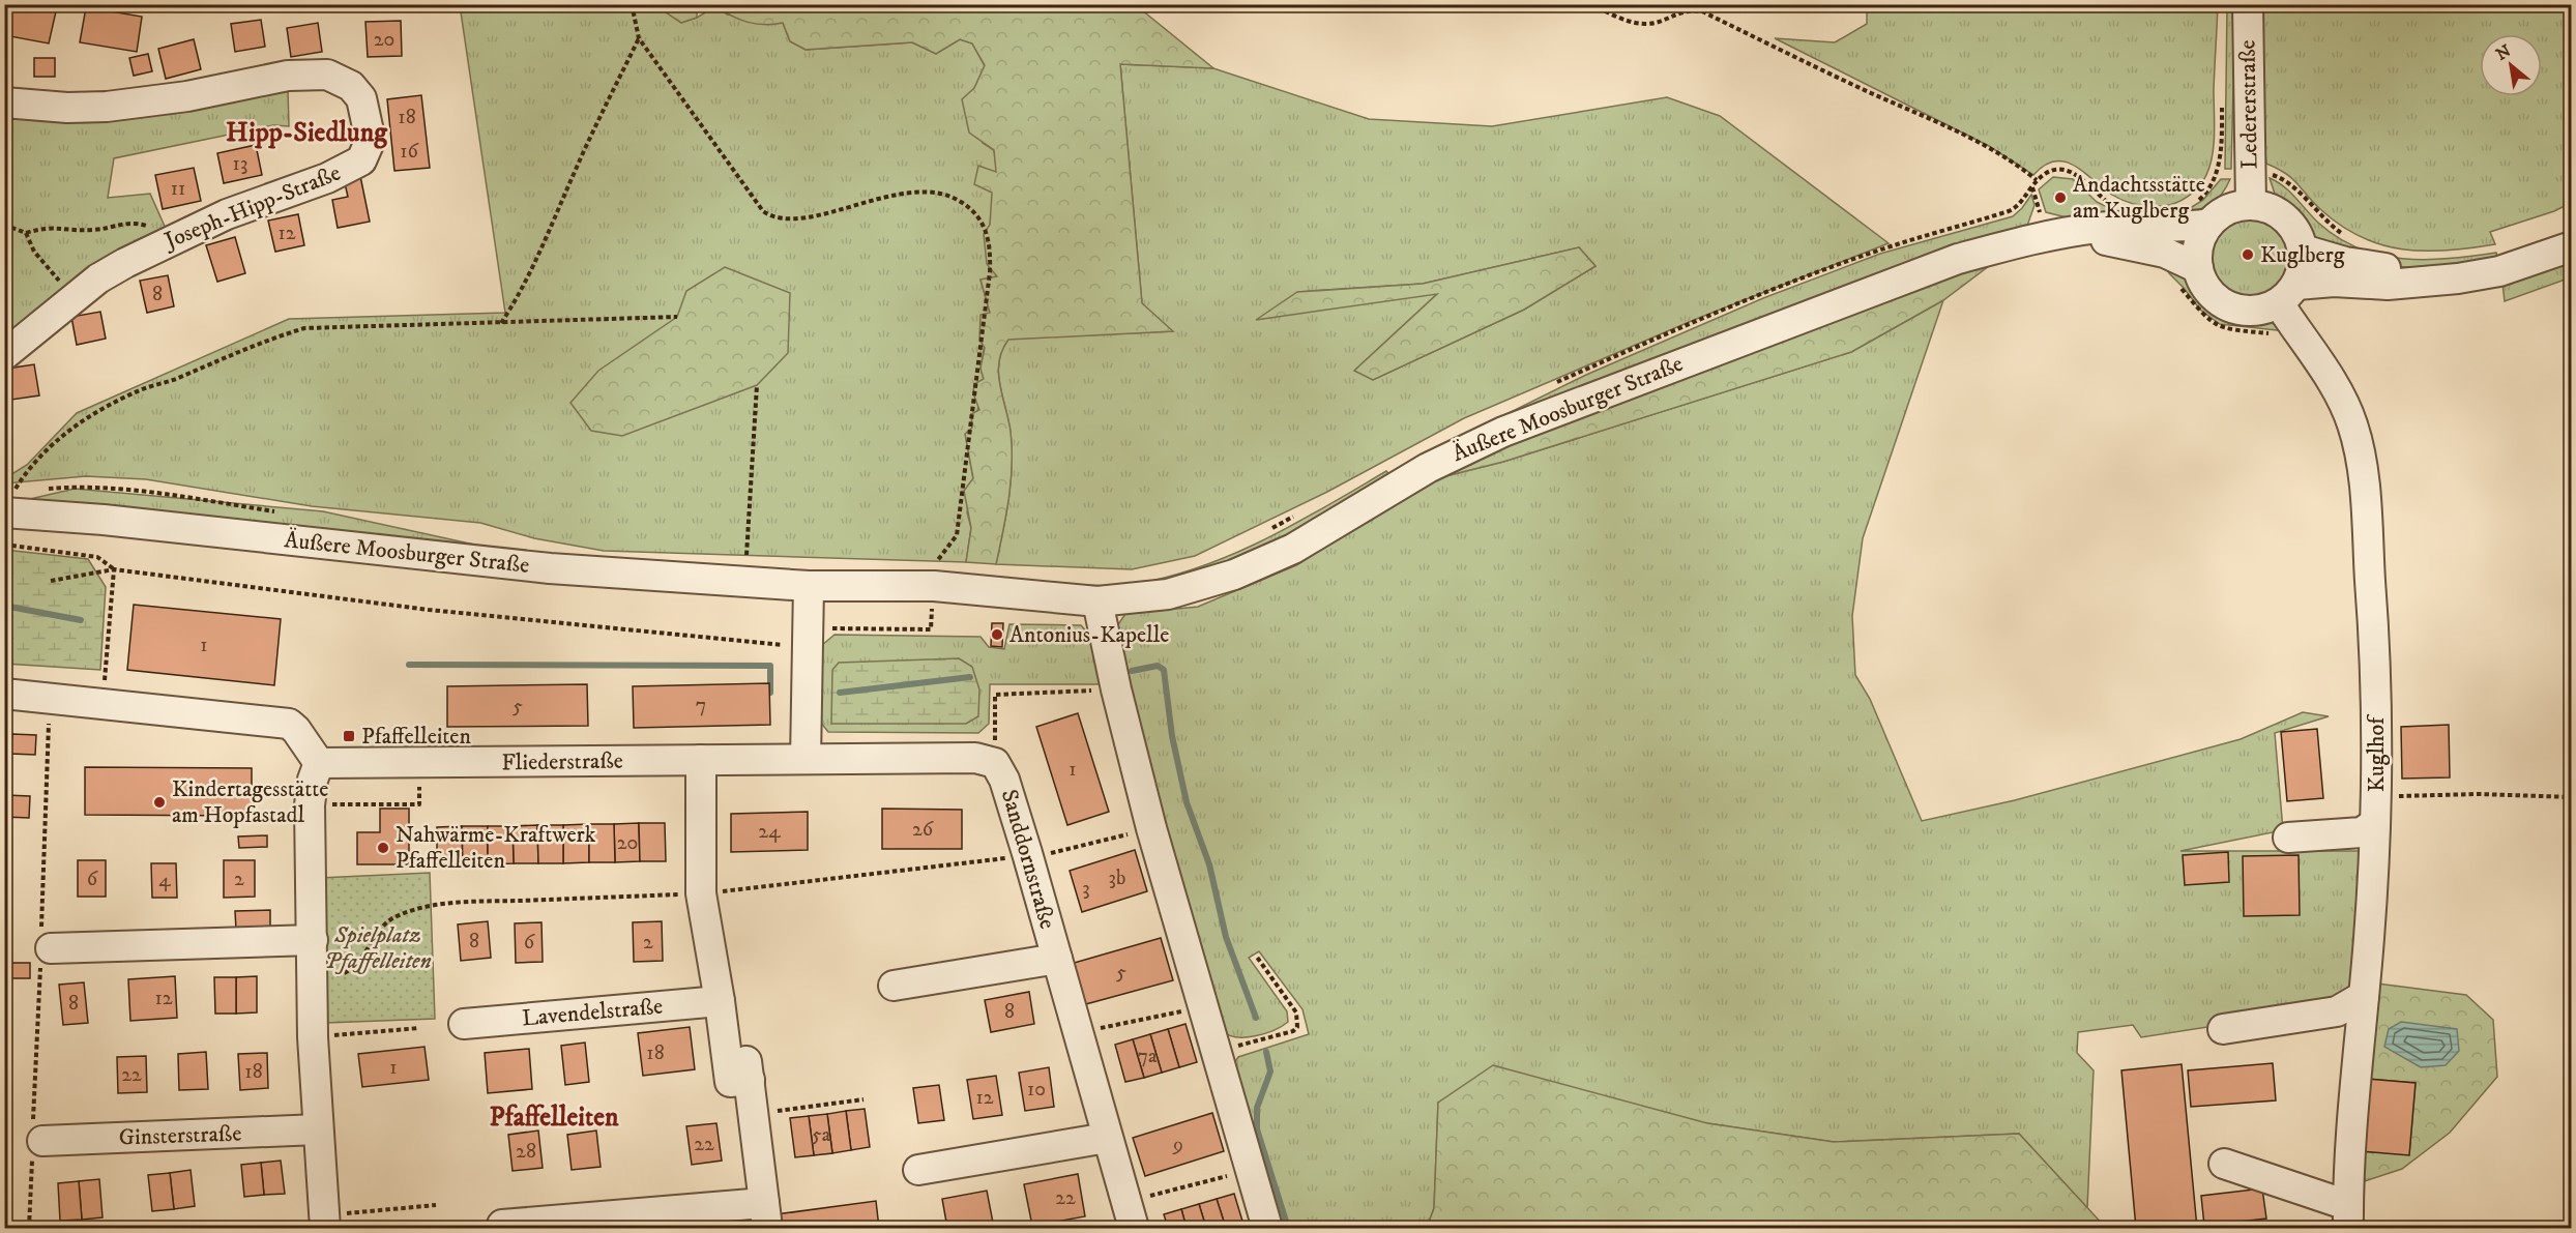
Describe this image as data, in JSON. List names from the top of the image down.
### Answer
{
  "streets": {
    "street": [
      "Ledererstraße",
      "Joseph-Hipp-Straße",
      "Äußere Moosburger Straße",
      "Kuglhof",
      "Fliederstraße",
      "Sanddornstraße",
      "Lavendelstraße",
      "Ginsterstraße"
    ]
  },
  "crossings": [
    ["Ledererstraße", "Äußere Moosburger Straße"],
    ["Ledererstraße", "Kuglhof"],
    ["Äußere Moosburger Straße", "Kuglhof"],
    ["Fliederstraße", "Sanddornstraße"]
  ],
  "districts": ["Hipp-Siedlung", "Pfaffelleiten"],
  "parks": ["Spielplatz Pfaffelleiten"],
  "places": {
    "other": [
      "Andachtsstätte am Kuglberg",
      "Kuglberg",
      "Antonius-Kapelle",
      "Kindertagesstätte am Hopfastadl",
      "Nahwärme-Kraftwerk Pfaffelleiten"
    ],
    "transit": ["Pfaffelleiten"]
  },
  "house_numbers": [
    "20",
    "18",
    "16",
    "13",
    "11",
    "12",
    "8",
    "1",
    "7",
    "5",
    "1",
    "26",
    "24",
    "20",
    "3b",
    "6",
    "2",
    "4",
    "3",
    "8",
    "6",
    "2",
    "5",
    "12",
    "8",
    "8",
    "18",
    "7a",
    "1",
    "18",
    "22",
    "10",
    "12",
    "5a",
    "22",
    "9",
    "28",
    "22"
  ],
  "north": "top left"
}
